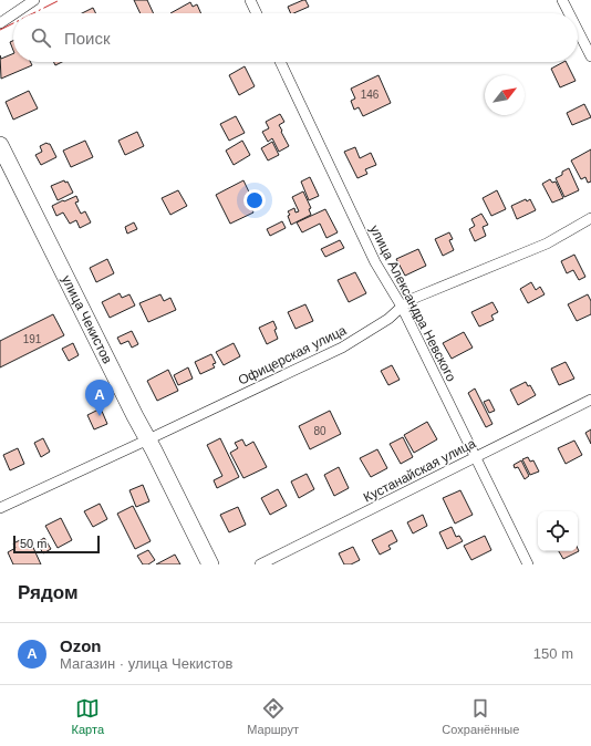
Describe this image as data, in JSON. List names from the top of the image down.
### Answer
{
  "streets": {
    "main road": ["улица Чекистов"],
    "street": ["улица Александра Невского", "Офицерская улица", "Кустанайская улица"]
  },
  "crossings": [
    ["улица Александра Невского", "Офицерская улица"],
    ["улица Александра Невского", "Кустанайская улица"],
    ["улица Чекистов", "Офицерская улица"]
  ],
  "house_numbers": ["146", "191", "80"],
  "scale_bar": "50 m",
  "north": "top right",
  "page": {
    "search": "Поиск",
    "pins": "A",
    "scale": "50 m",
    "heading": "Рядом",
    "list": [
      {
        "mark": "A",
        "name": "Ozon",
        "note": "Магазин · улица Чекистов",
        "value": "150 m"
      }
    ],
    "nav": ["Карта", "Маршрут", "Сохранённые"]
  }
}
